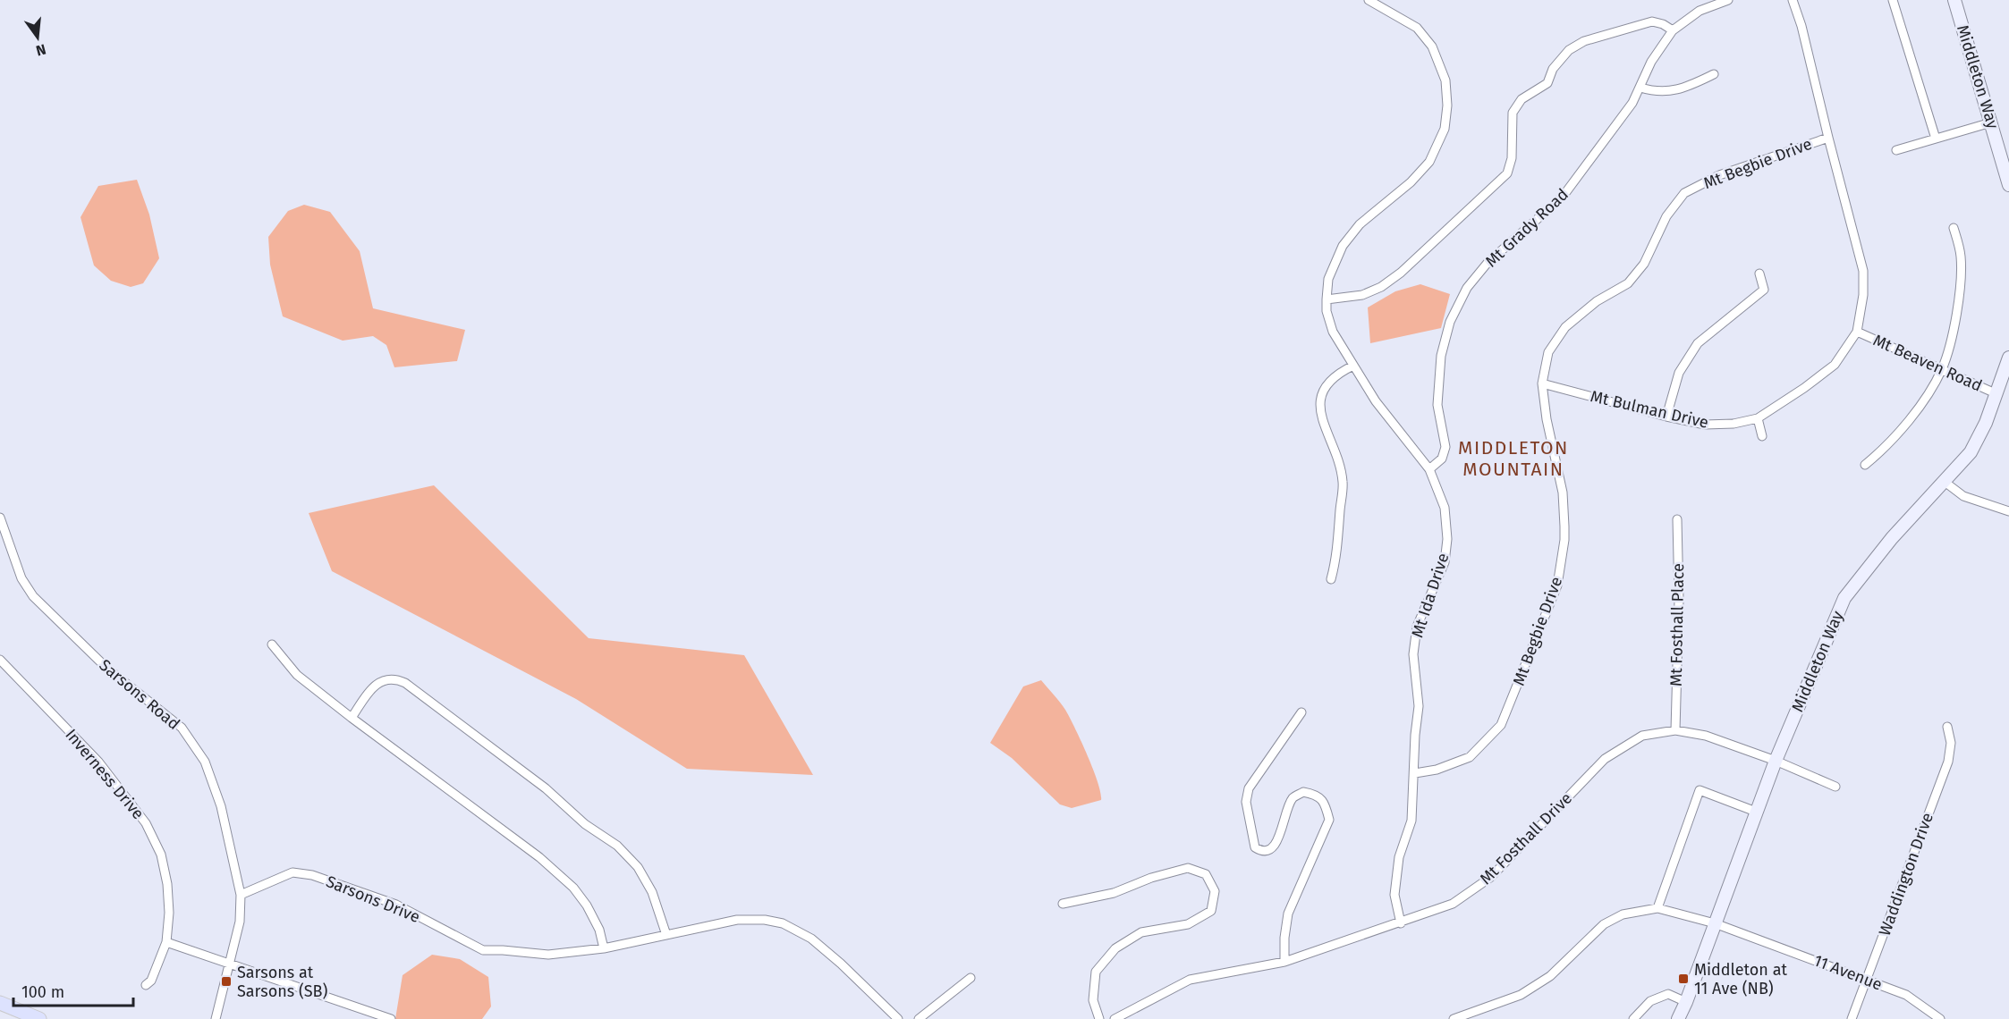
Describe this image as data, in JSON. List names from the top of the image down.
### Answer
{
  "streets": {
    "street": [
      "Middleton Way",
      "Mt Begbie Drive",
      "Mt Grady Road",
      "Mt Beaven Road",
      "Mt Bulman Drive",
      "Mt Ida Drive",
      "Mt Fosthall Place",
      "Sarsons Road",
      "Inverness Drive",
      "Mt Fosthall Drive",
      "Waddington Drive",
      "Sarsons Drive",
      "11 Avenue"
    ]
  },
  "crossings": [
    ["Middleton Way", "Mt Beaven Road"],
    ["Middleton Way", "Mt Fosthall Drive"],
    ["Middleton Way", "11 Avenue"],
    ["Mt Begbie Drive", "Mt Bulman Drive"],
    ["Mt Begbie Drive", "Mt Ida Drive"],
    ["Mt Grady Road", "Mt Ida Drive"],
    ["Mt Beaven Road", "Mt Bulman Drive"],
    ["Mt Ida Drive", "Mt Fosthall Drive"],
    ["Mt Fosthall Place", "Mt Fosthall Drive"],
    ["Sarsons Road", "Sarsons Drive"],
    ["Waddington Drive", "11 Avenue"]
  ],
  "districts": ["MIDDLETON MOUNTAIN"],
  "places": {
    "transit": ["Middleton at 11 Ave (NB)", "Sarsons at Sarsons (SB)"]
  },
  "scale_bar": "100 m",
  "north": "bottom"
}
